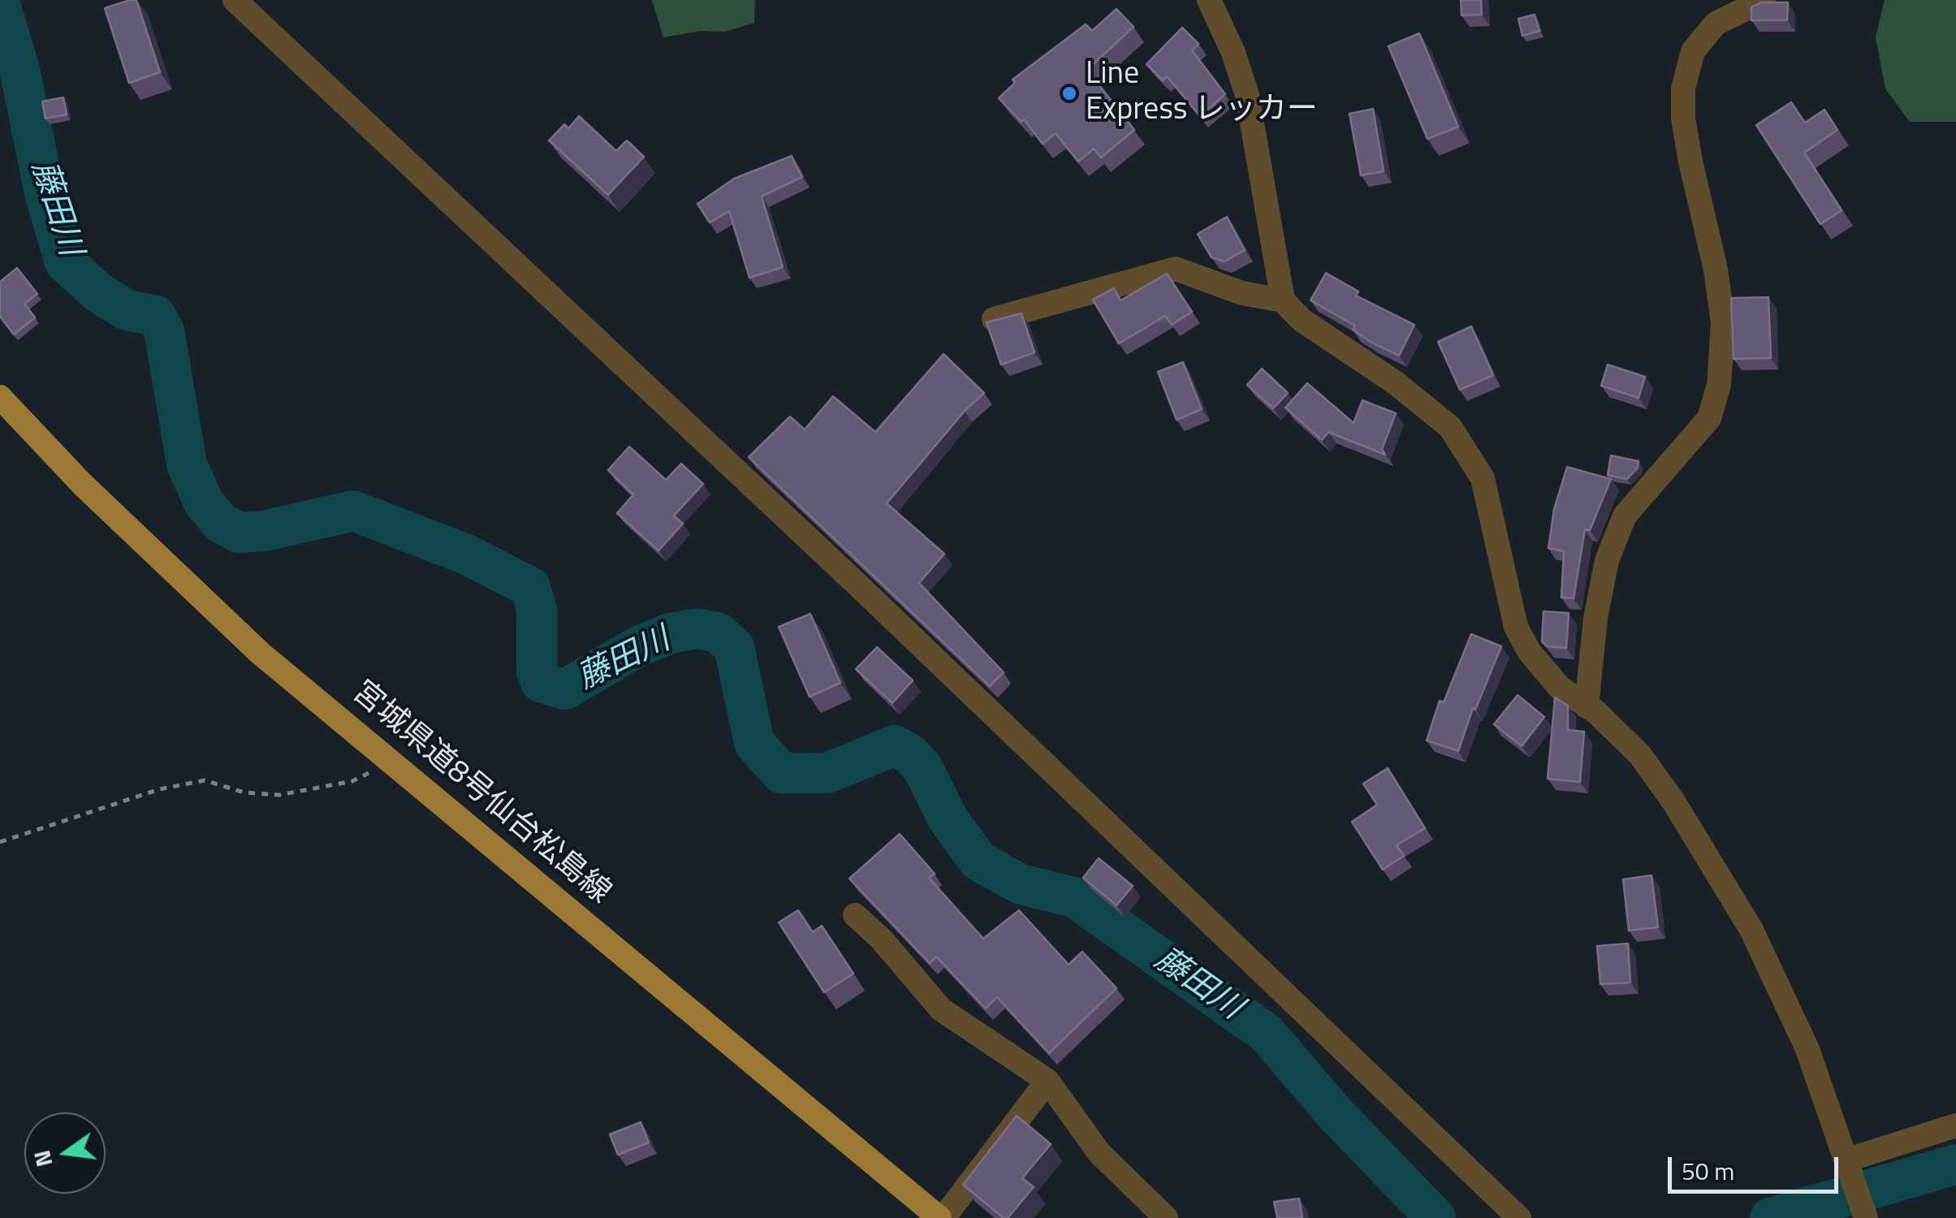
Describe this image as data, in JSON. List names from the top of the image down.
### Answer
{
  "streets": {
    "main road": ["宮城県道8号仙台松島線"]
  },
  "water": ["藤田川"],
  "places": ["Line Express レッカー"],
  "scale_bar": "50 m",
  "north": "left"
}
